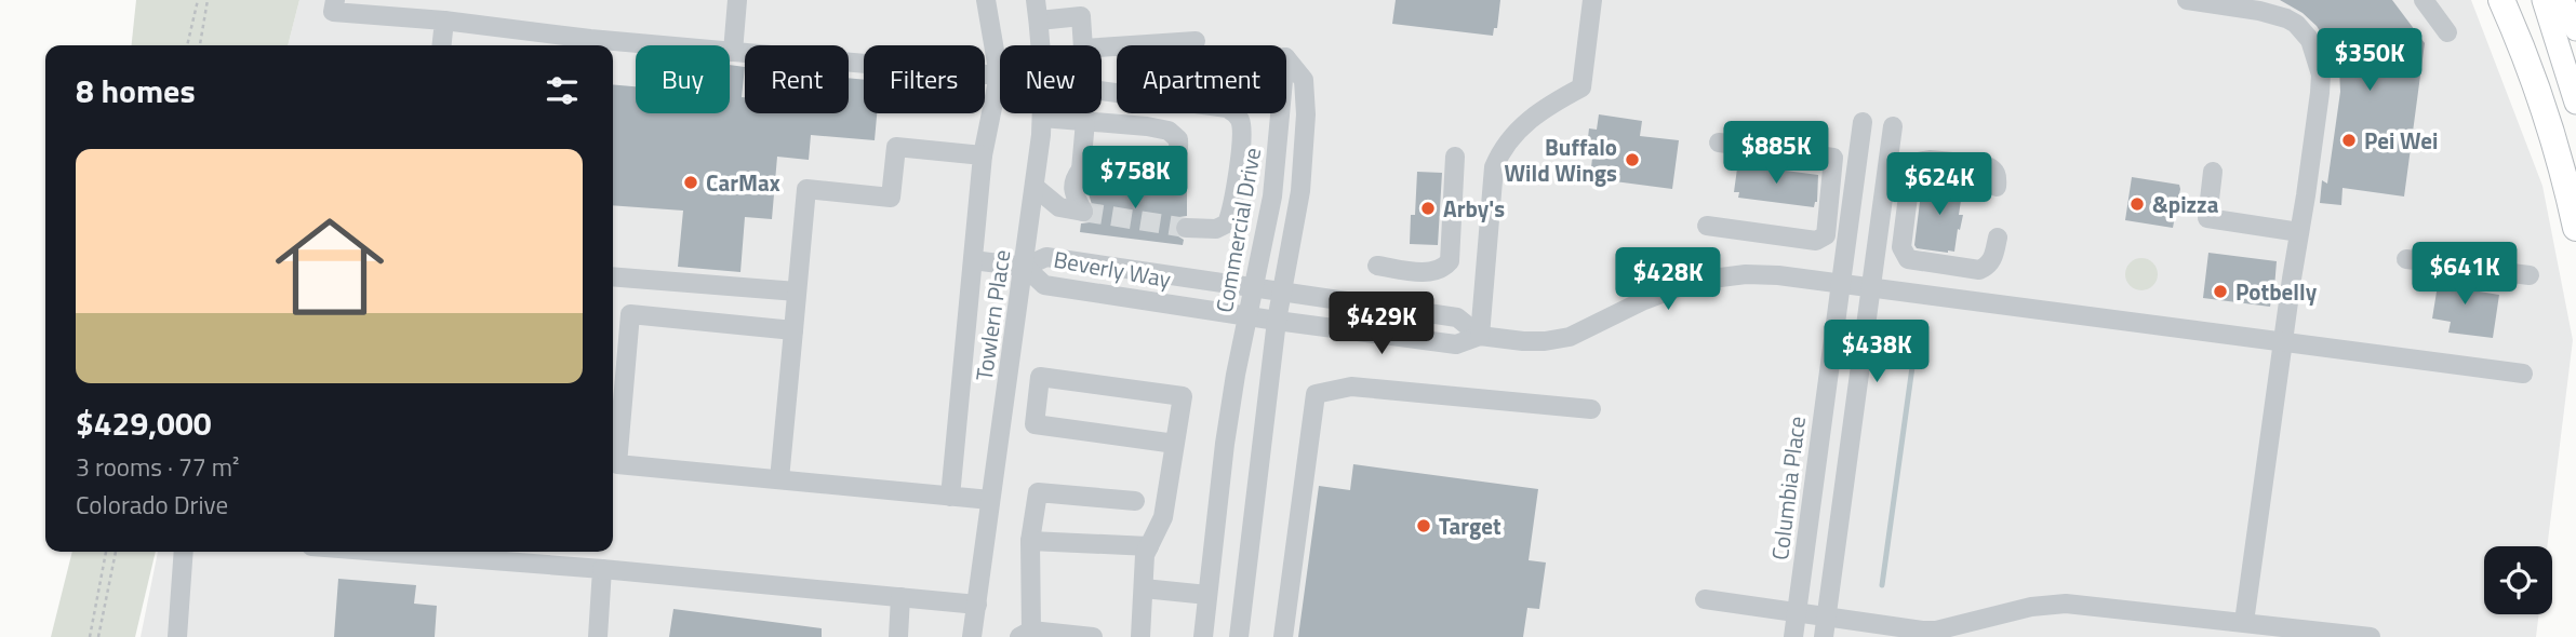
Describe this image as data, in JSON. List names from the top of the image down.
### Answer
{
  "streets": {
    "street": [
      "Commercial Drive",
      "Beverly Way",
      "Towlern Place",
      "Columbia Place"
    ]
  },
  "crossings": [
    ["Commercial Drive", "Beverly Way"],
    ["Beverly Way", "Towlern Place"]
  ],
  "places": [
    "Pei Wei",
    "Buffalo Wild Wings",
    "CarMax",
    "&pizza",
    "Arby's",
    "Potbelly",
    "Target"
  ],
  "page": {
    "price": [
      "$350K",
      "$885K",
      "$758K",
      "$624K",
      "$641K",
      "$428K",
      "$429K",
      "$438K"
    ],
    "chip": [
      "Buy",
      "Rent",
      "Filters",
      "New",
      "Apartment"
    ],
    "heading": "8 homes",
    "list": [
      {
        "name": "$429,000",
        "note": "3 rooms · 77 m² · Colorado Drive"
      }
    ]
  }
}
